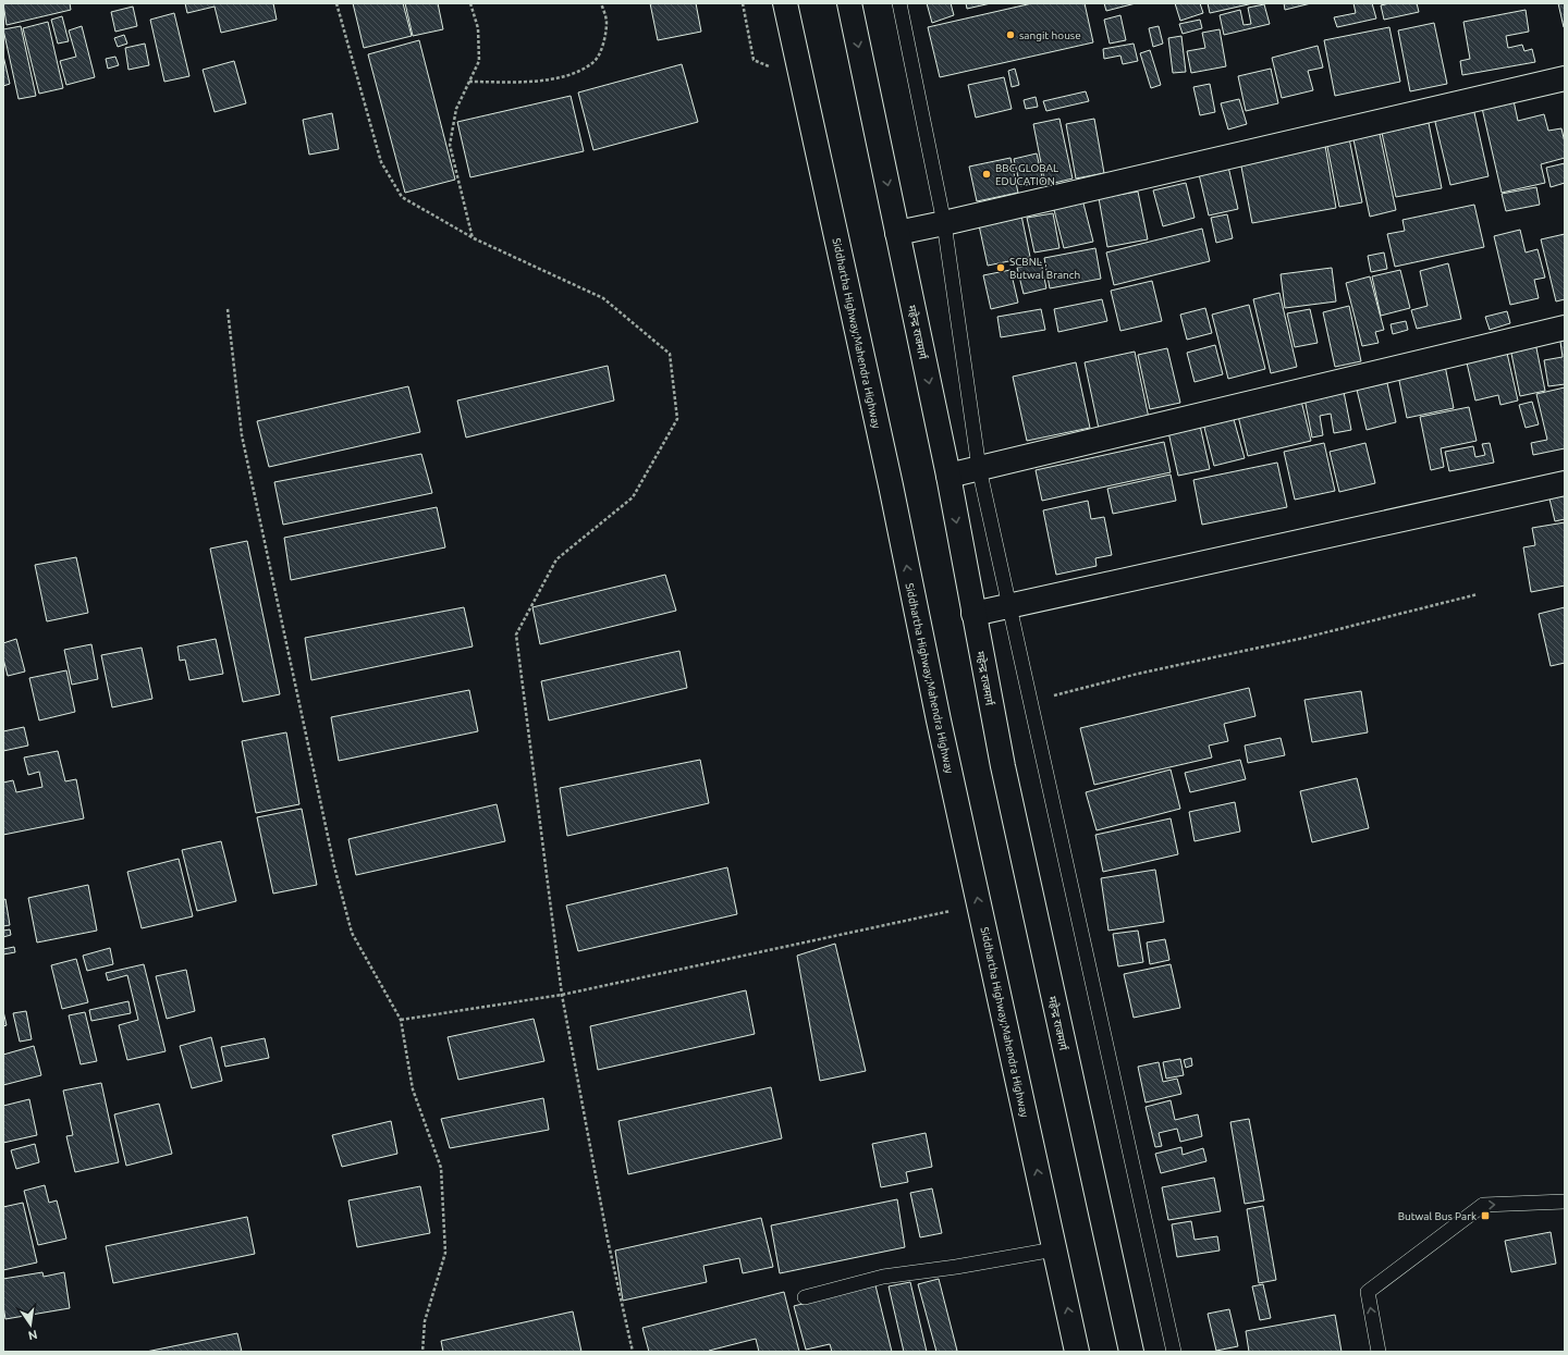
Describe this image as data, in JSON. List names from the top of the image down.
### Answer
{
  "streets": {
    "main road": ["महेन्द्र राजमार्ग", "Siddhartha Highway;Mahendra Highway"]
  },
  "one_way": ["महेन्द्र राजमार्ग", "Siddhartha Highway;Mahendra Highway"],
  "places": {
    "other": ["sangit house", "BBC GLOBAL EDUCATION", "SCBNL , Butwal Branch"],
    "transit": ["Butwal Bus Park"]
  },
  "north": "bottom"
}
